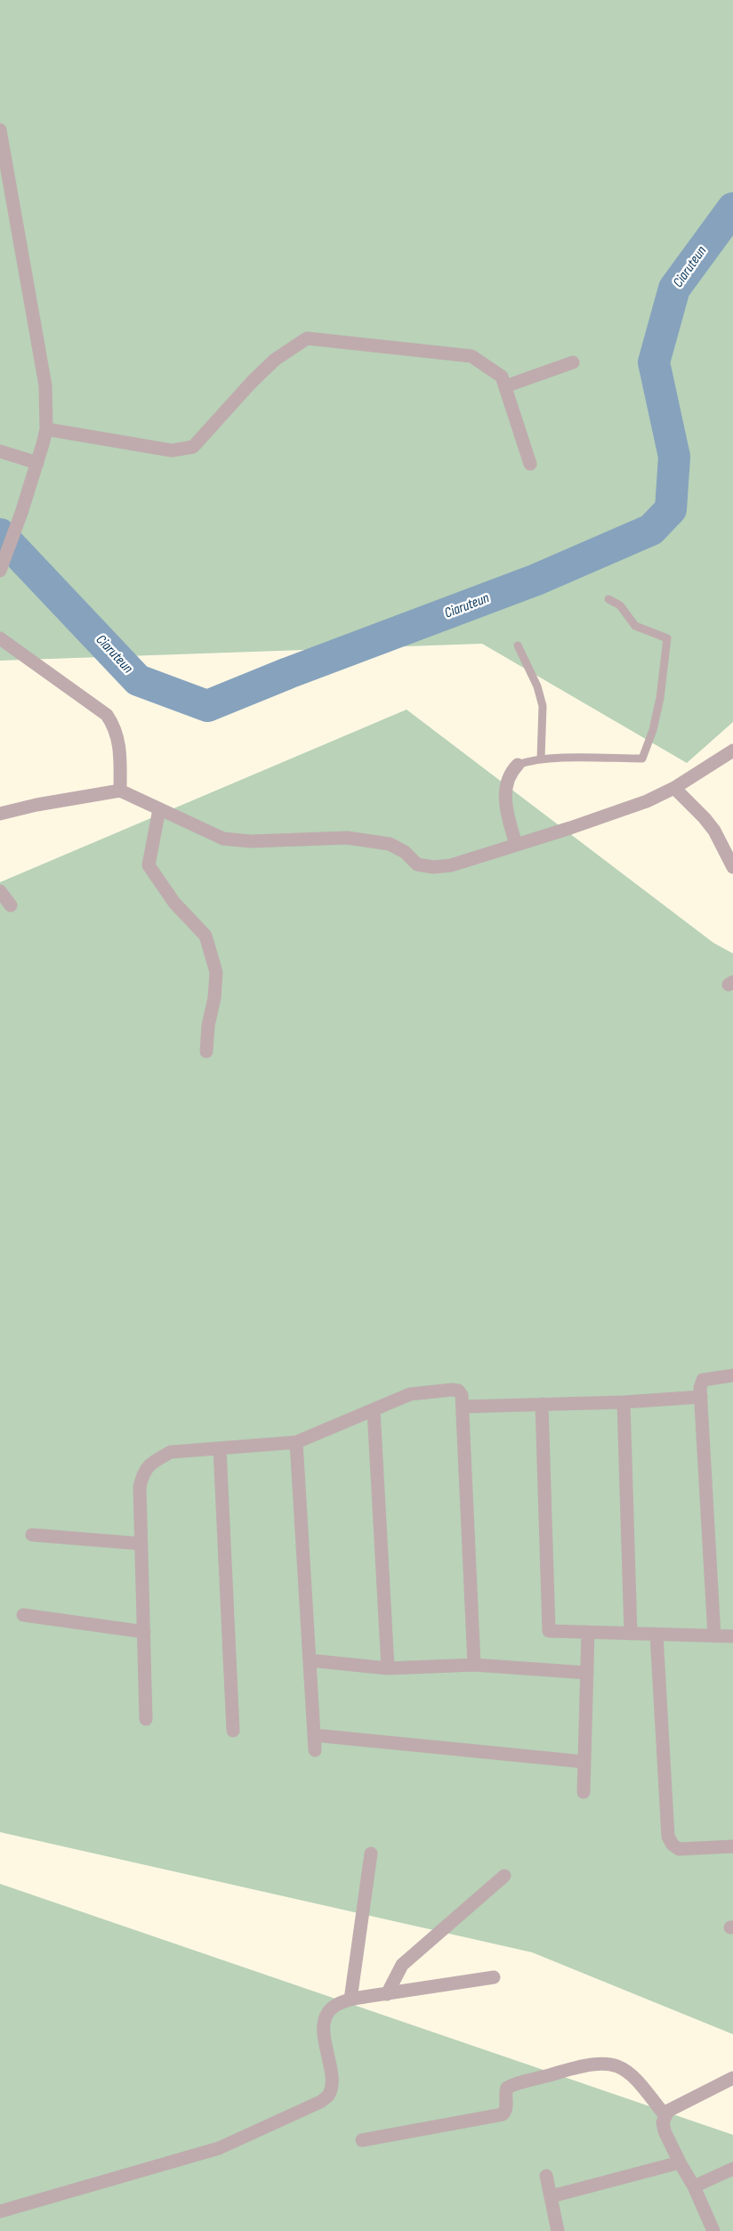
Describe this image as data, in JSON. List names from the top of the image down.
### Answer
{
  "water": ["Ciaruteun"]
}
